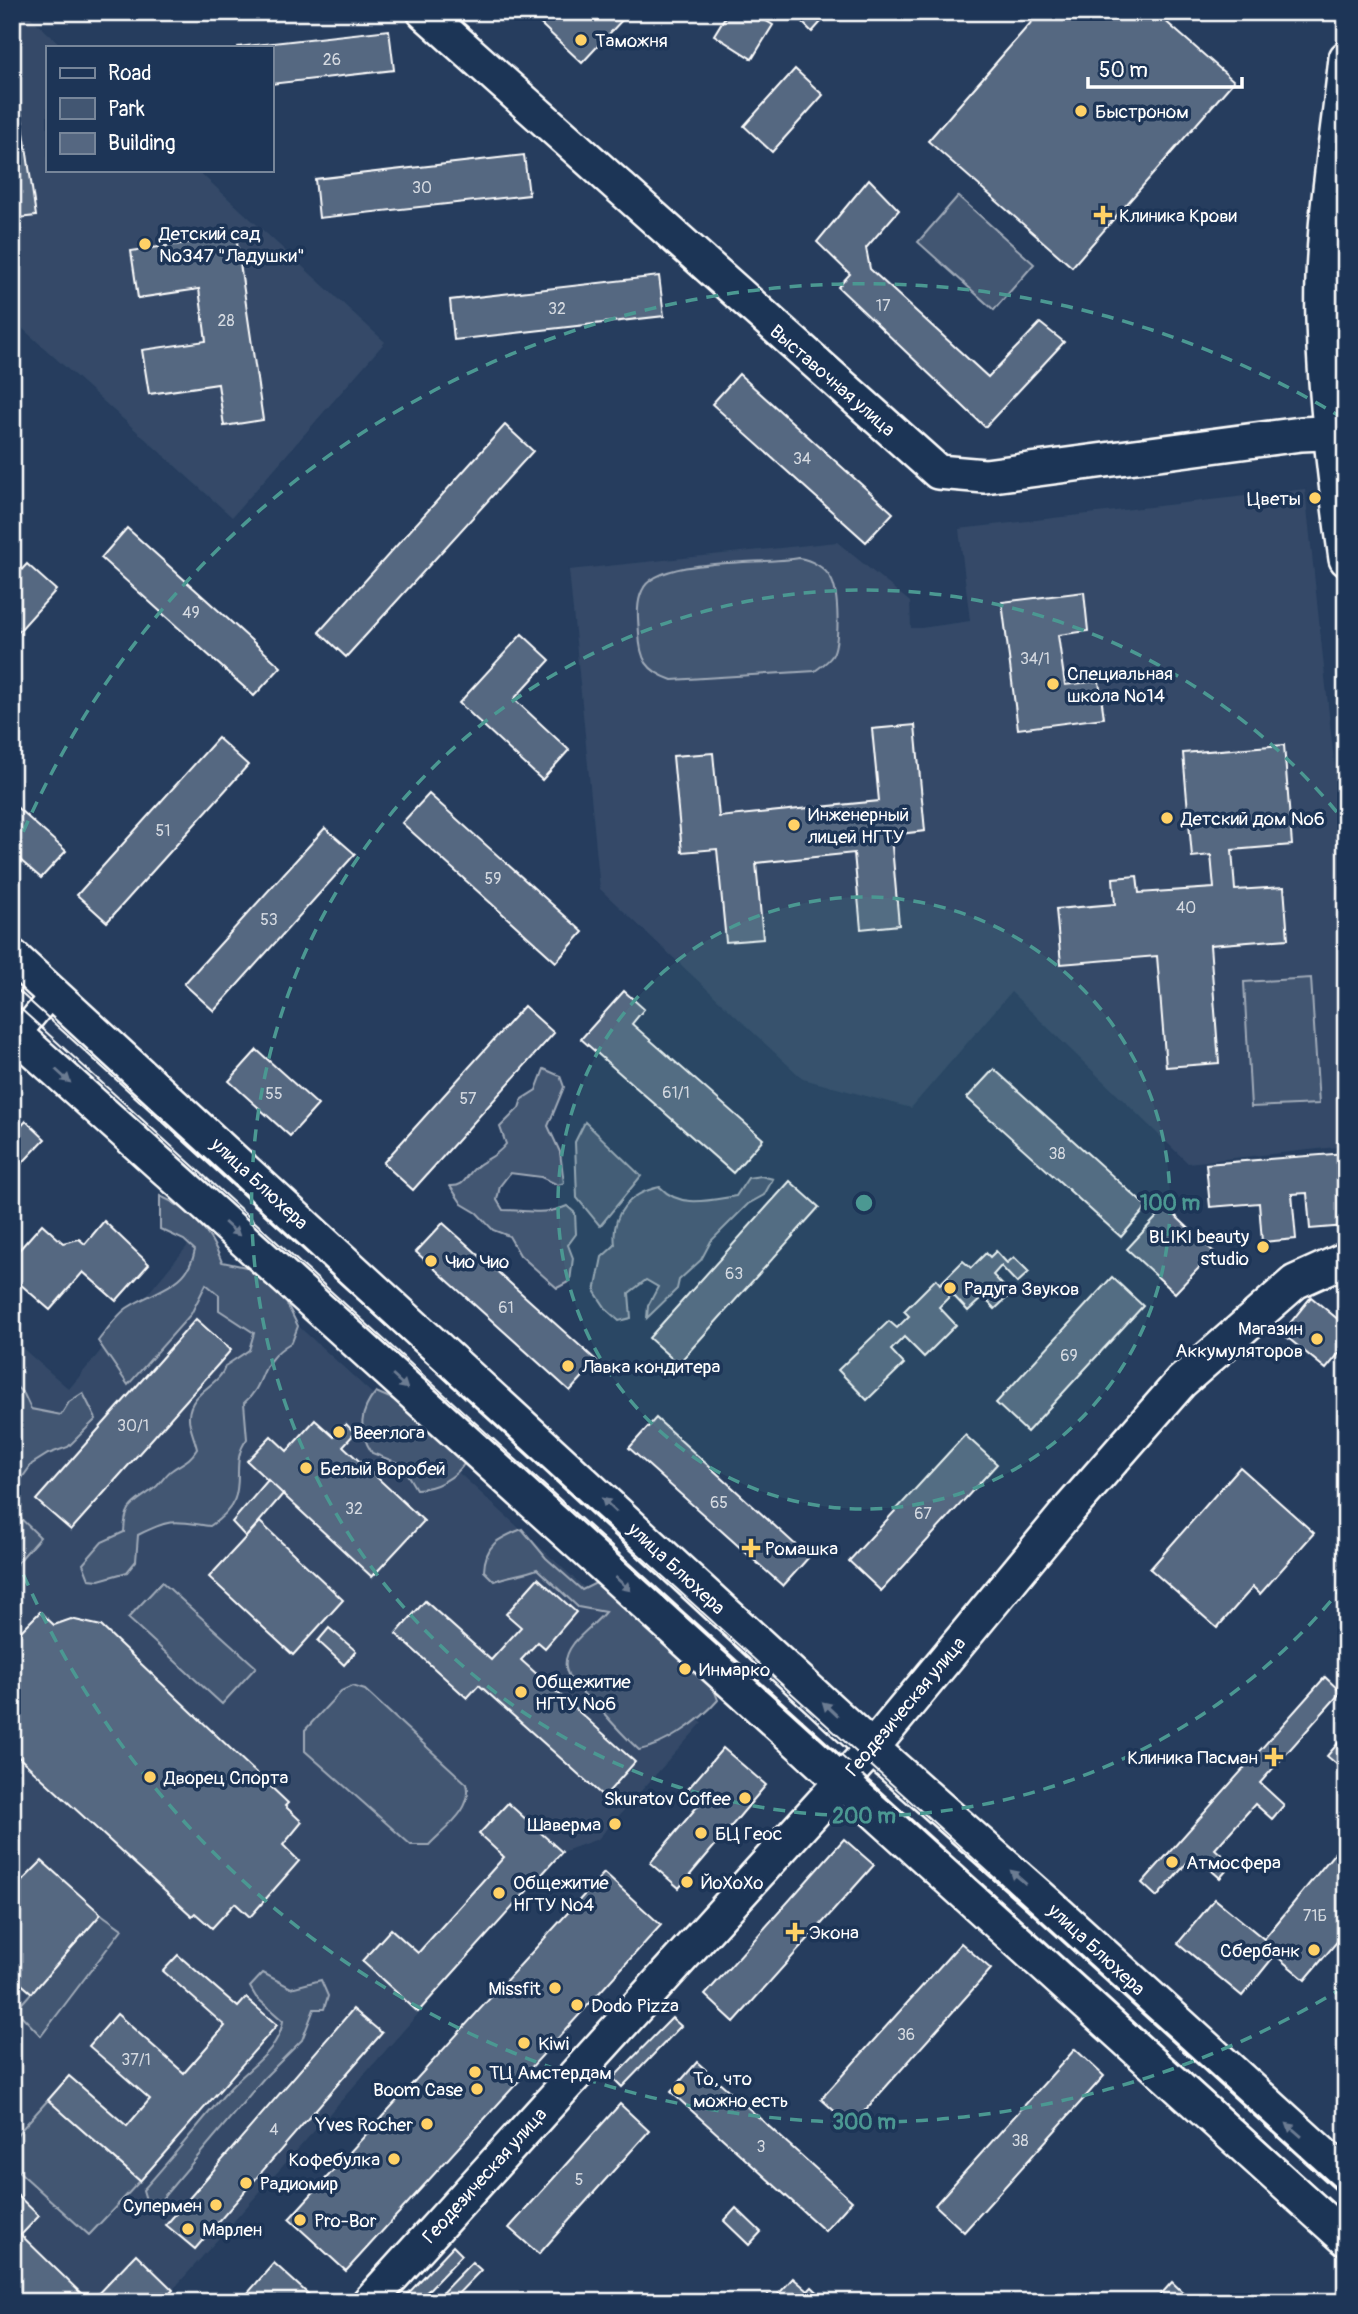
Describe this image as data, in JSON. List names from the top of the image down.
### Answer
{
  "streets": {
    "street": ["Выставочная улица", "улица Блюхера", "Геодезическая улица"]
  },
  "crossings": [
    ["улица Блюхера", "Геодезическая улица"]
  ],
  "places": {
    "other": [
      "Таможня",
      "Быстроном",
      "Детский сад №347 \"Ладушки\"",
      "Цветы",
      "Специальная школа №14",
      "Детский дом №6",
      "Инженерный лицей НГТУ",
      "BLIKI beauty studio",
      "Чио Чио",
      "Радуга Звуков",
      "Магазин Аккумуляторов",
      "Лавка кондитера",
      "Beerлога",
      "Белый Воробей",
      "Инмарко",
      "Общежитие НГТУ №6",
      "Дворец Спорта",
      "Skuratov Coffee",
      "Шаверма",
      "БЦ Геос",
      "Атмосфера",
      "ЙоХоХо",
      "Общежитие НГТУ №4",
      "Сбербанк",
      "Missfit",
      "Dodo Pizza",
      "Kiwi",
      "ТЦ Амстердам",
      "Boom Case",
      "То, что можно есть",
      "Yves Rocher",
      "Кофебулка",
      "Радиомир",
      "Супермен",
      "Pro-Bor",
      "Марлен"
    ],
    "health": [
      "Клиника Крови",
      "Ромашка",
      "Клиника Пасман",
      "Экона"
    ]
  },
  "house_numbers": [
    "26",
    "30",
    "17",
    "32",
    "28",
    "34",
    "49",
    "34/1",
    "51",
    "59",
    "40",
    "53",
    "61/1",
    "55",
    "57",
    "38",
    "63",
    "61",
    "69",
    "30/1",
    "65",
    "32",
    "67",
    "71Б",
    "36",
    "37/1",
    "4",
    "38",
    "3",
    "5"
  ],
  "legend": ["Road", "Park", "Building"],
  "scale_bar": "50 m",
  "rings": ["100 m", "200 m", "300 m"]
}
